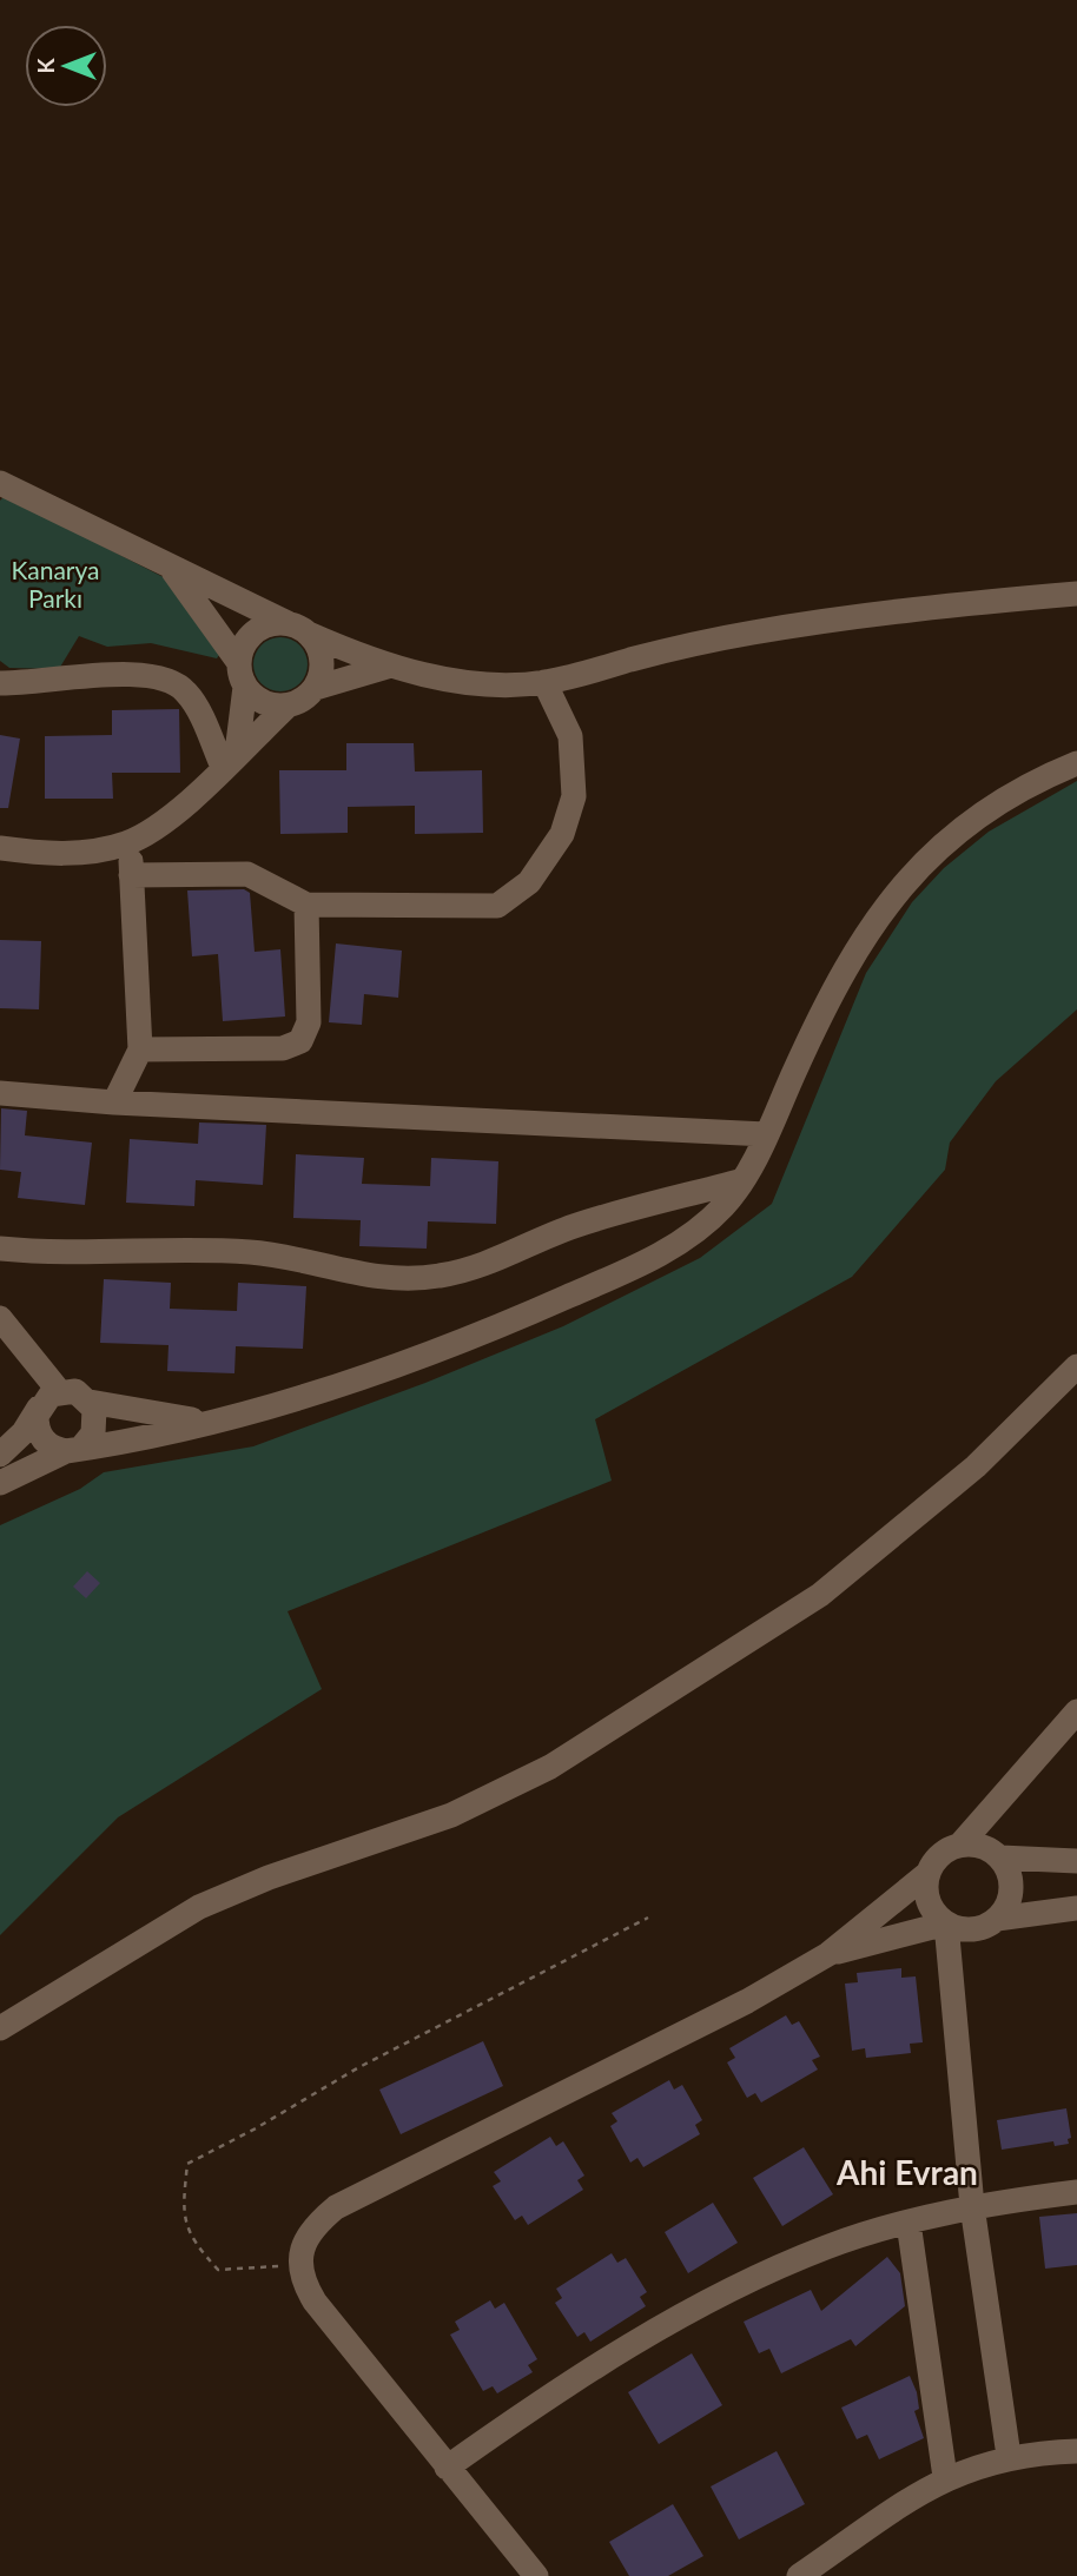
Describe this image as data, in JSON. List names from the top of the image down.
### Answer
{
  "districts": ["Ahi Evran"],
  "parks": ["Kanarya Parkı"],
  "north": "left"
}
